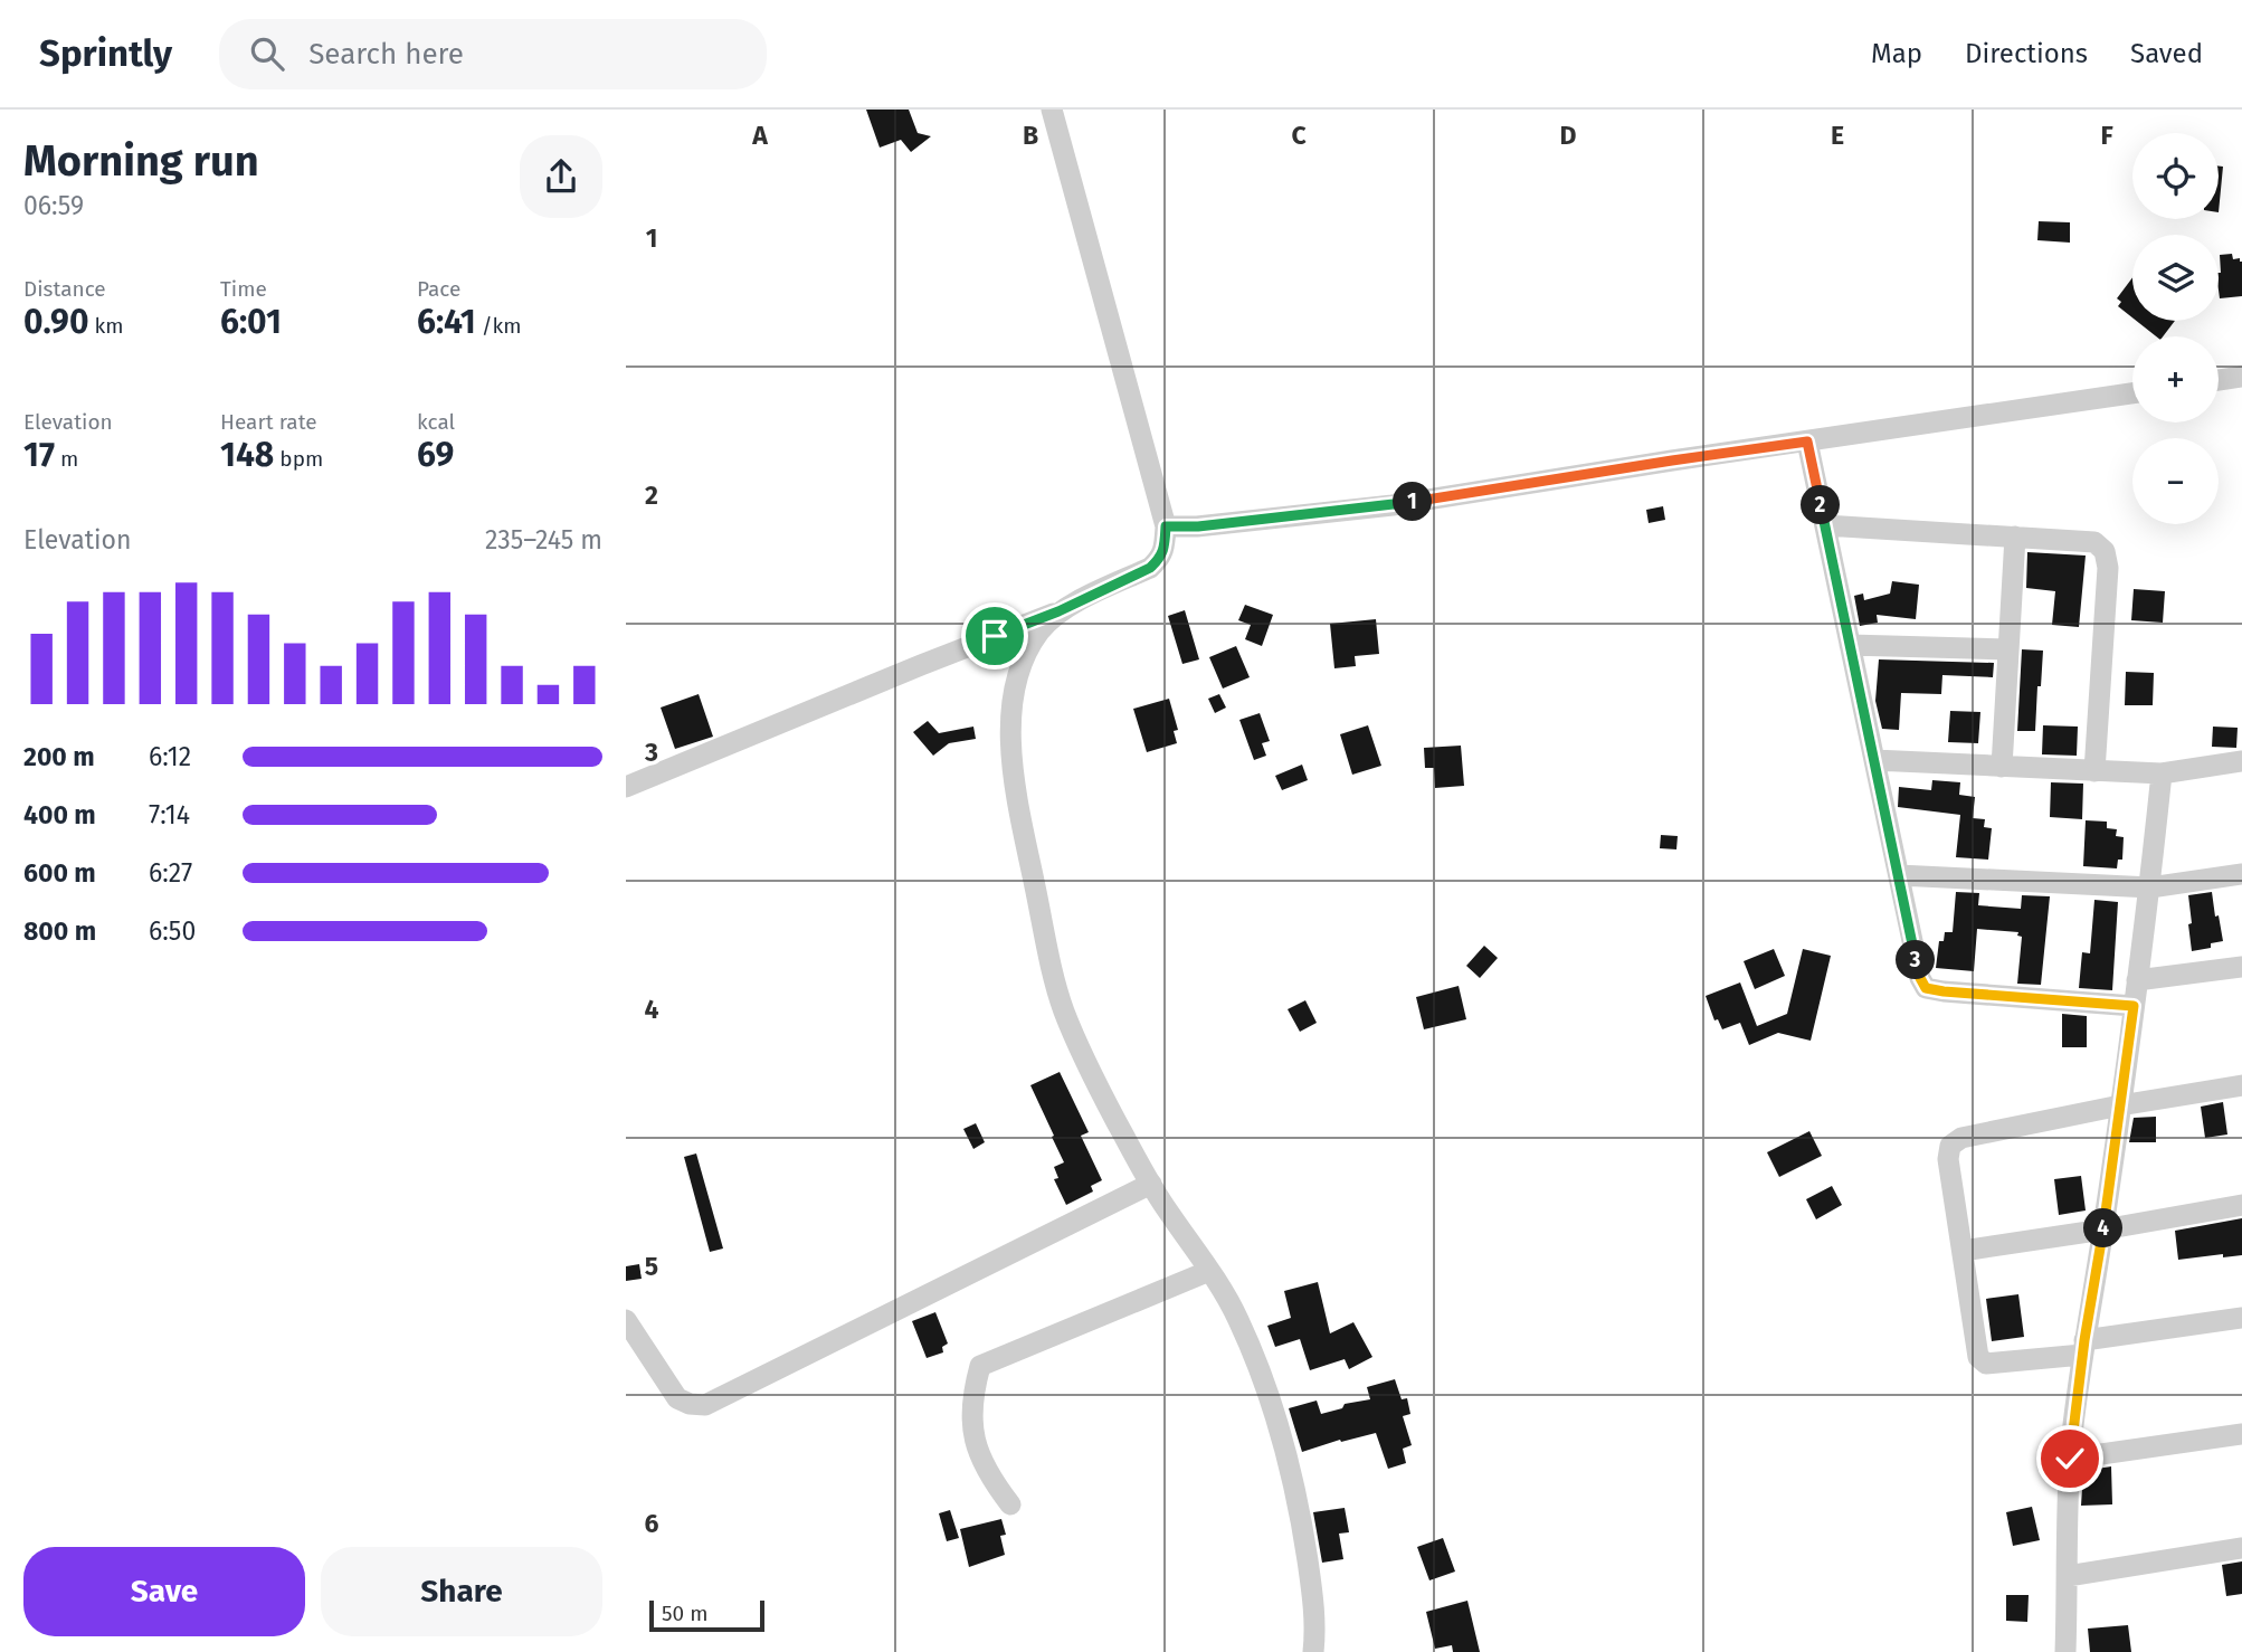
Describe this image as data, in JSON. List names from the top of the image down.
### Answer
{
  "scale_bar": "50 m",
  "page": {
    "header": "Sprintly",
    "search": "Search here",
    "nav": ["Map", "Directions", "Saved"],
    "heading": ["Morning run", "06:59"],
    "map_buttons": ["+", "−"],
    "stats": [
      ["Distance", "0.90 km"],
      ["Time", "6:01"],
      ["Pace", "6:41 /km"],
      ["Elevation", "17 m"],
      ["Heart rate", "148 bpm"],
      ["kcal", "69"]
    ],
    "pins": [
      "1",
      "2",
      "3",
      "4"
    ],
    "chart": ["Elevation", "235–245 m"],
    "list": [
      {
        "name": "200 m",
        "note": "6:12"
      },
      {
        "name": "400 m",
        "note": "7:14"
      },
      {
        "name": "600 m",
        "note": "6:27"
      },
      {
        "name": "800 m",
        "note": "6:50"
      }
    ],
    "buttons": ["Save", "Share"],
    "scale": "50 m"
  },
  "grid": {
    "columns": [
      "A",
      "B",
      "C",
      "D",
      "E",
      "F"
    ],
    "rows": [
      "1",
      "2",
      "3",
      "4",
      "5",
      "6"
    ]
  }
}
